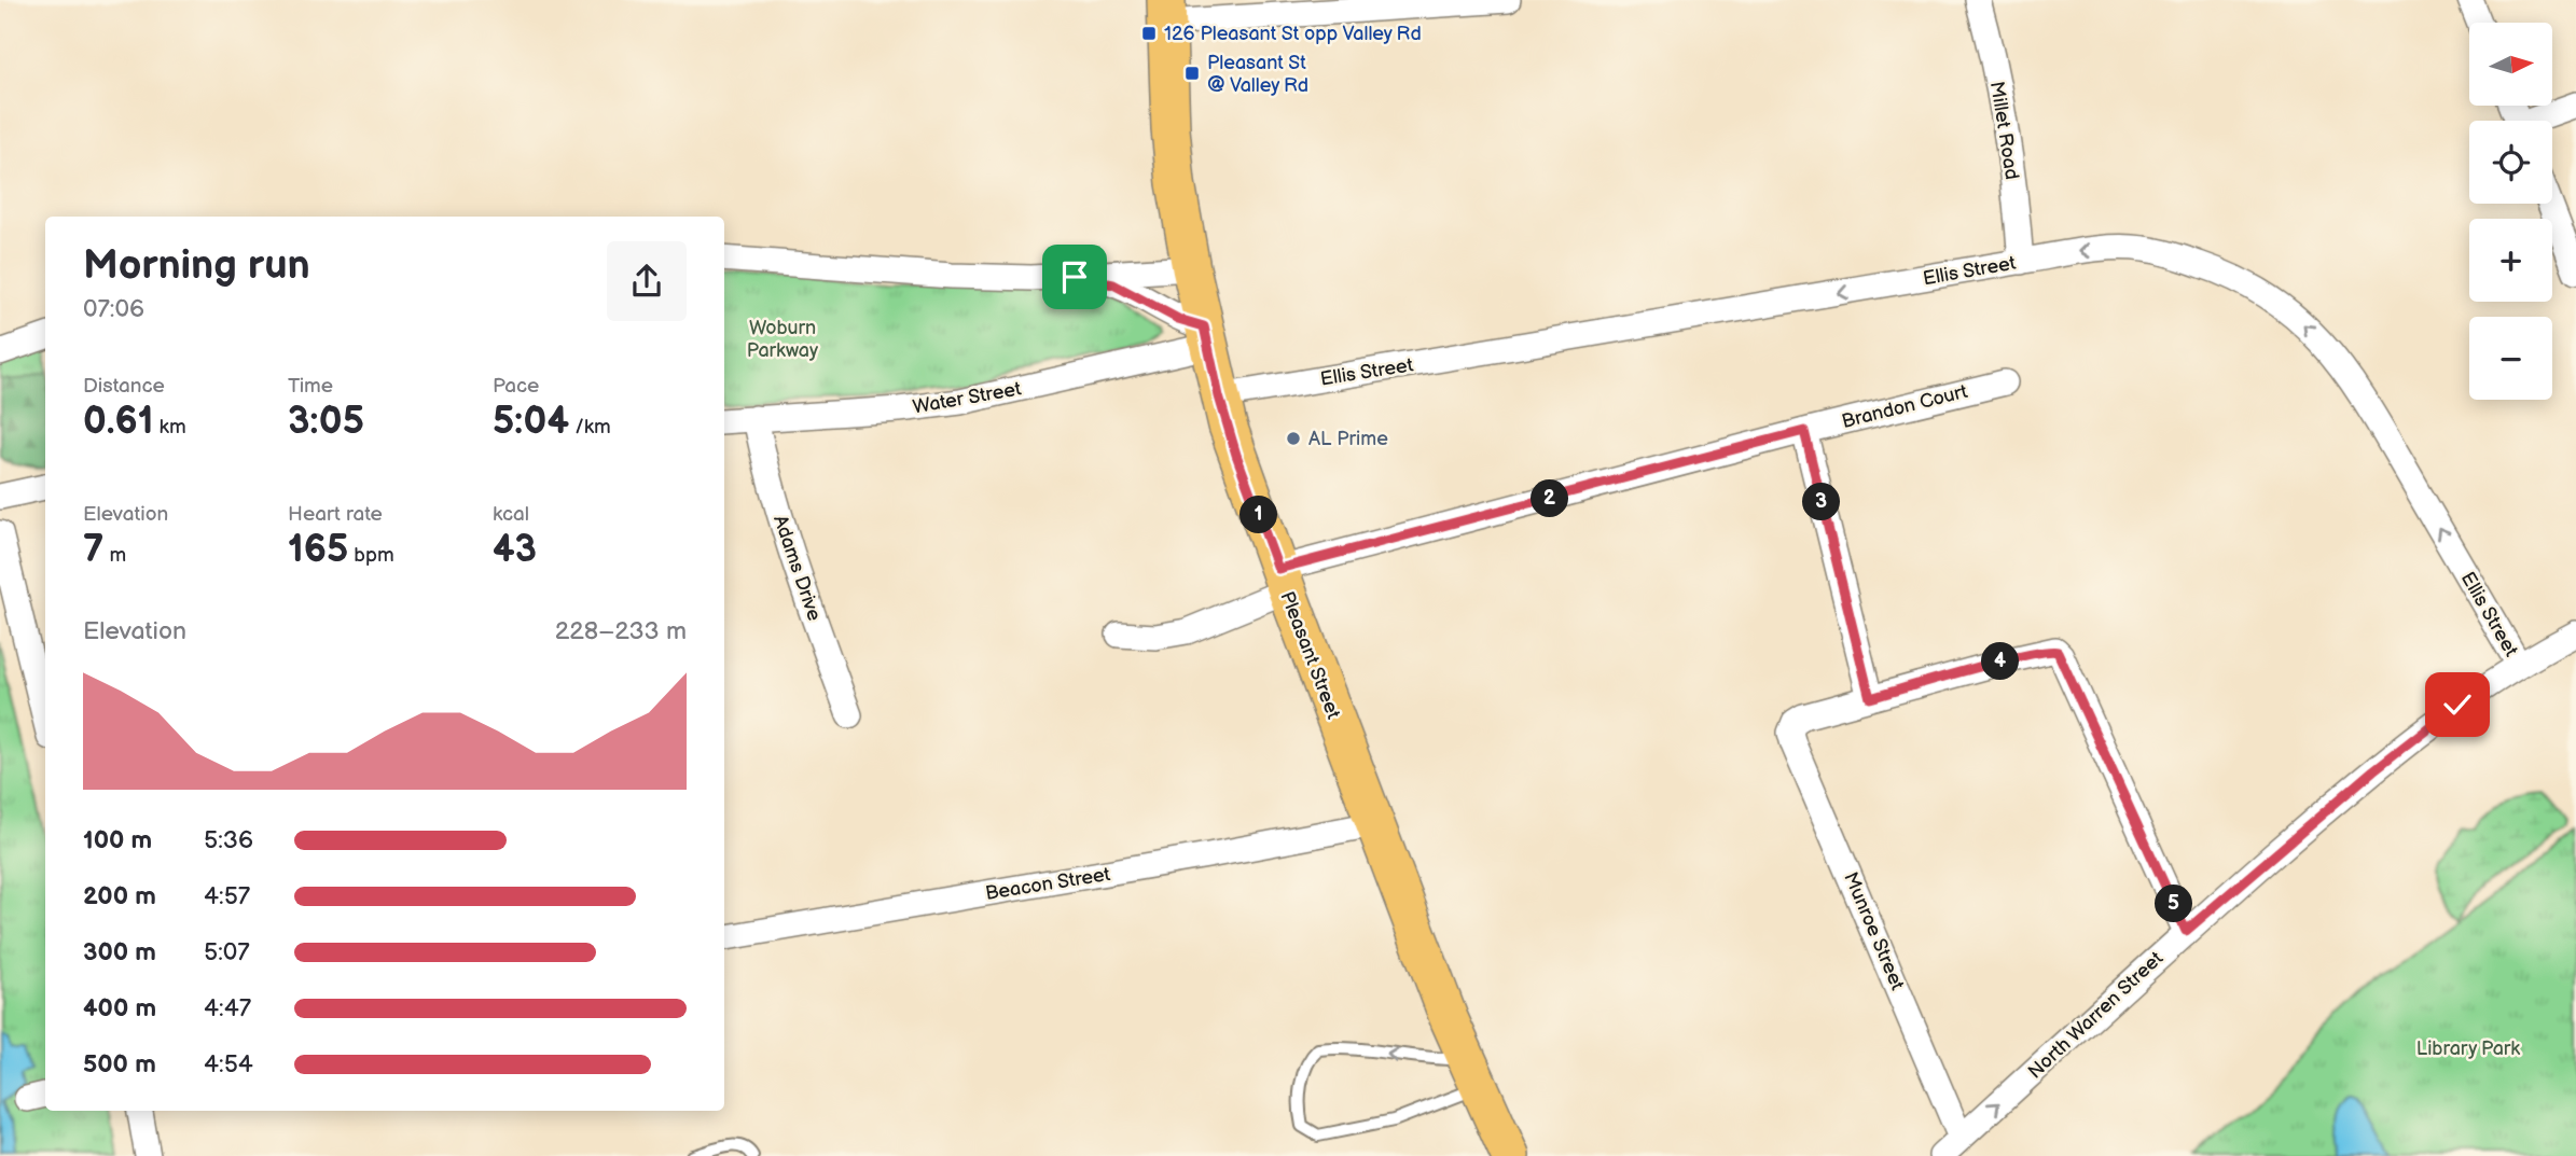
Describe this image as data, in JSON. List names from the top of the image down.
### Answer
{
  "streets": {
    "main road": ["Pleasant Street"],
    "street": [
      "Millet Road",
      "Ellis Street",
      "Water Street",
      "Brandon Court",
      "Adams Drive",
      "Beacon Street",
      "Munroe Street",
      "North Warren Street"
    ]
  },
  "crossings": [
    ["Millet Road", "Ellis Street"],
    ["Ellis Street", "Pleasant Street"],
    ["Ellis Street", "North Warren Street"],
    ["Water Street", "Adams Drive"],
    ["Water Street", "Pleasant Street"],
    ["Brandon Court", "Pleasant Street"],
    ["Pleasant Street", "Beacon Street"],
    ["Munroe Street", "North Warren Street"]
  ],
  "one_way": ["Ellis Street", "North Warren Street"],
  "parks": ["Woburn Parkway", "Library Park"],
  "places": {
    "transit": ["126 Pleasant St opp Valley Rd", "Pleasant St @ Valley Rd"],
    "other": ["AL Prime"]
  },
  "north": "right",
  "page": {
    "map_buttons": ["+", "−"],
    "heading": ["Morning run", "07:06"],
    "stats": [
      ["Distance", "0.61 km"],
      ["Time", "3:05"],
      ["Pace", "5:04 /km"],
      ["Elevation", "7 m"],
      ["Heart rate", "165 bpm"],
      ["kcal", "43"]
    ],
    "pins": [
      "2",
      "3",
      "1",
      "4",
      "5"
    ],
    "chart": ["Elevation", "228–233 m"],
    "list": [
      {
        "name": "100 m",
        "note": "5:36"
      },
      {
        "name": "200 m",
        "note": "4:57"
      },
      {
        "name": "300 m",
        "note": "5:07"
      },
      {
        "name": "400 m",
        "note": "4:47"
      },
      {
        "name": "500 m",
        "note": "4:54"
      }
    ]
  }
}
